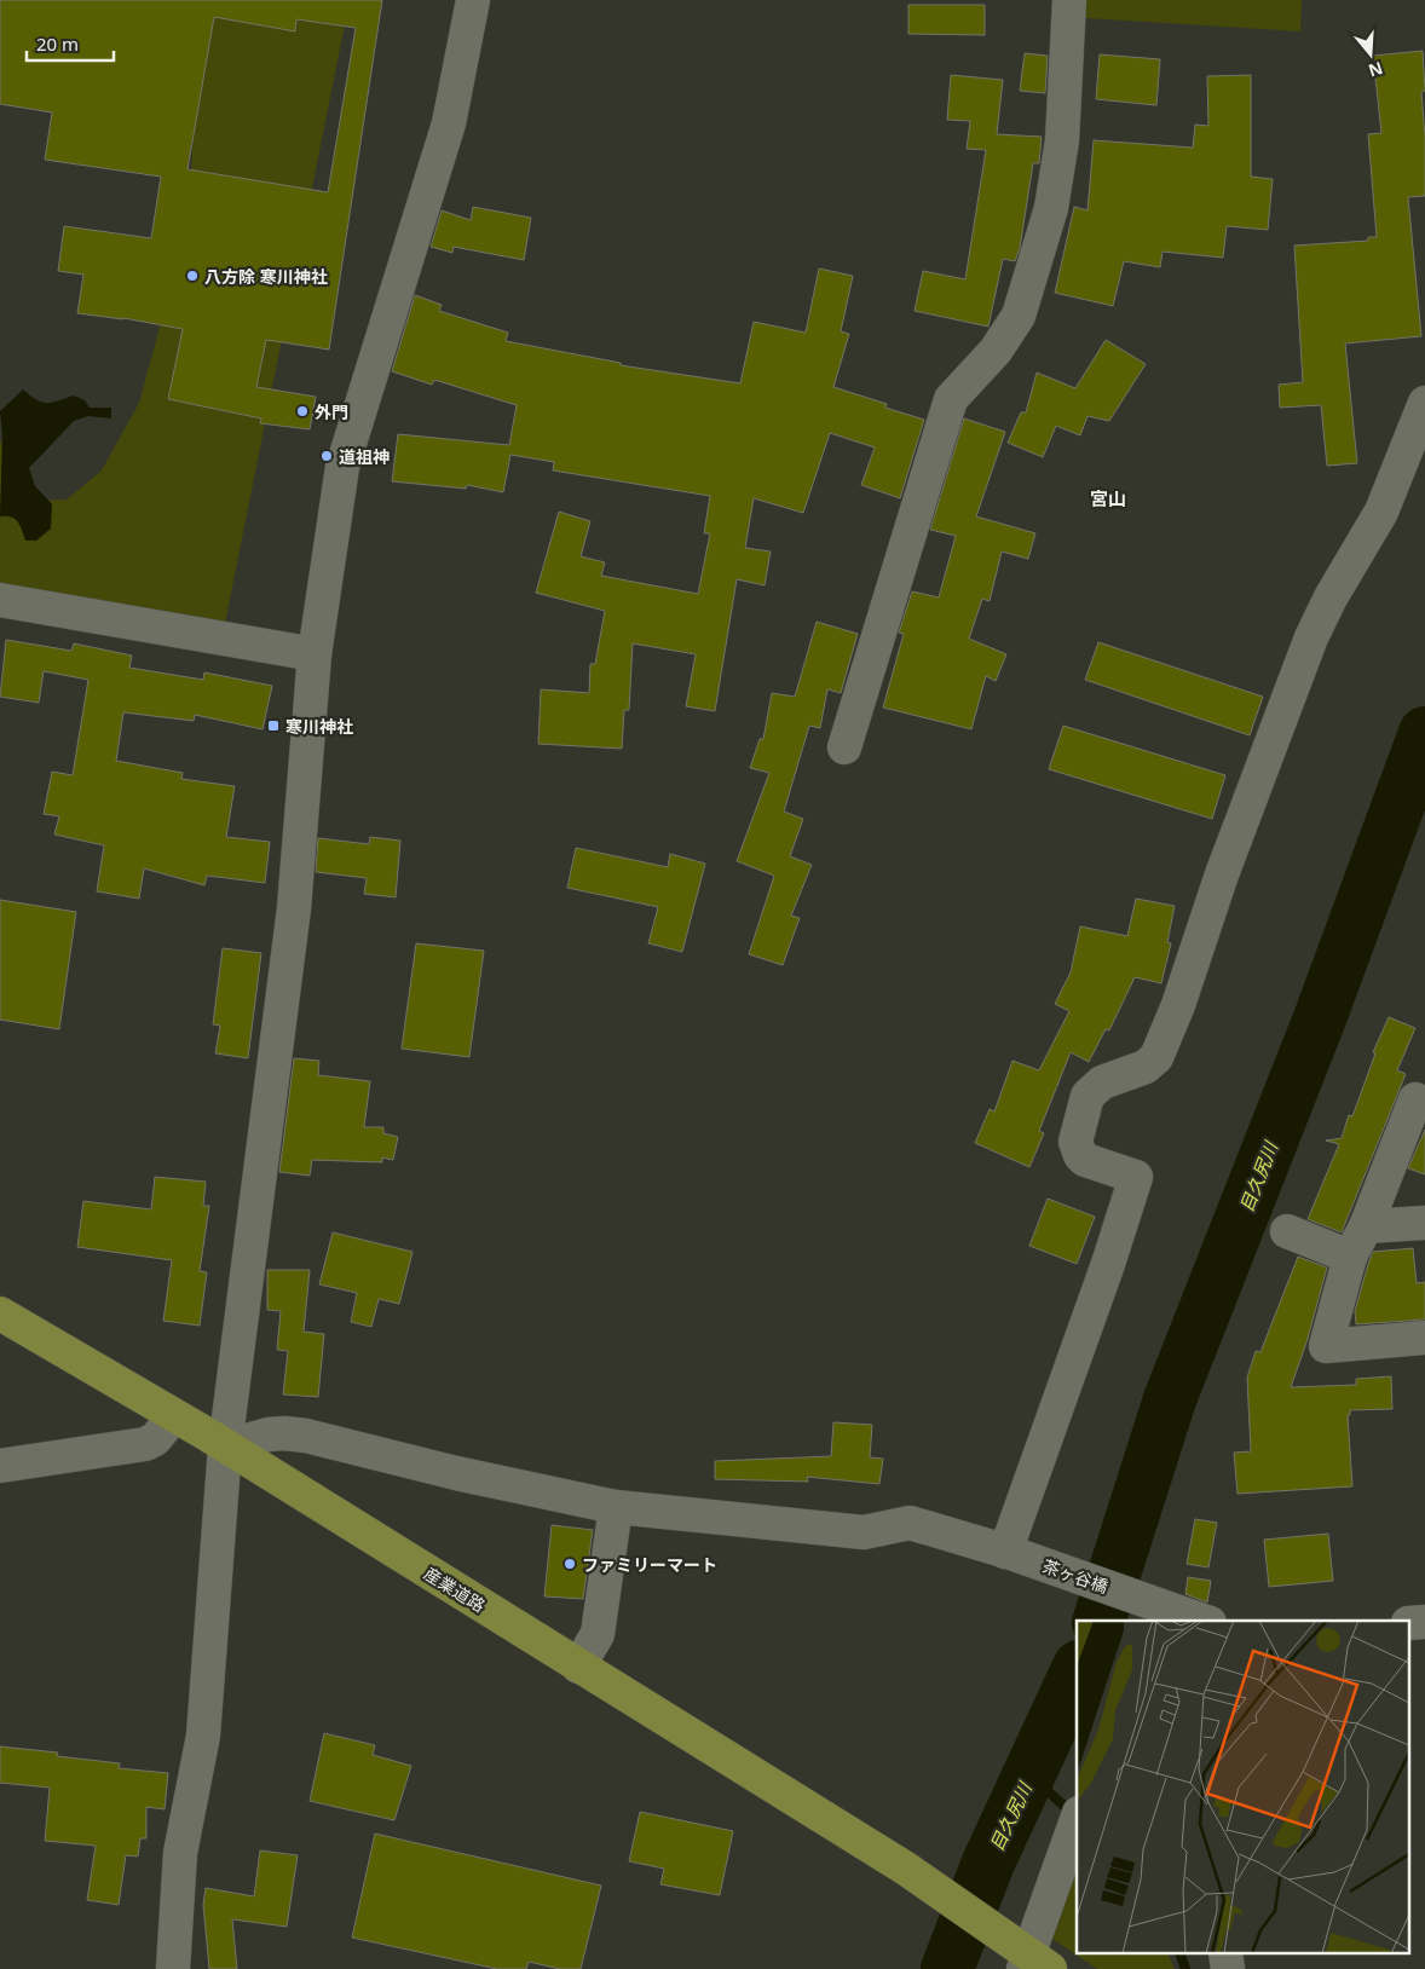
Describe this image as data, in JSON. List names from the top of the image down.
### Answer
{
  "streets": {
    "main road": ["産業道路"],
    "street": ["茶ヶ谷橋"]
  },
  "crossings": [
    ["茶ヶ谷橋", "産業道路"]
  ],
  "districts": ["宮山"],
  "water": ["目久尻川"],
  "places": {
    "other": [
      "八方除 寒川神社",
      "外門",
      "道祖神",
      "ファミリーマート"
    ],
    "transit": ["寒川神社"]
  },
  "scale_bar": "20 m",
  "north": "bottom"
}
